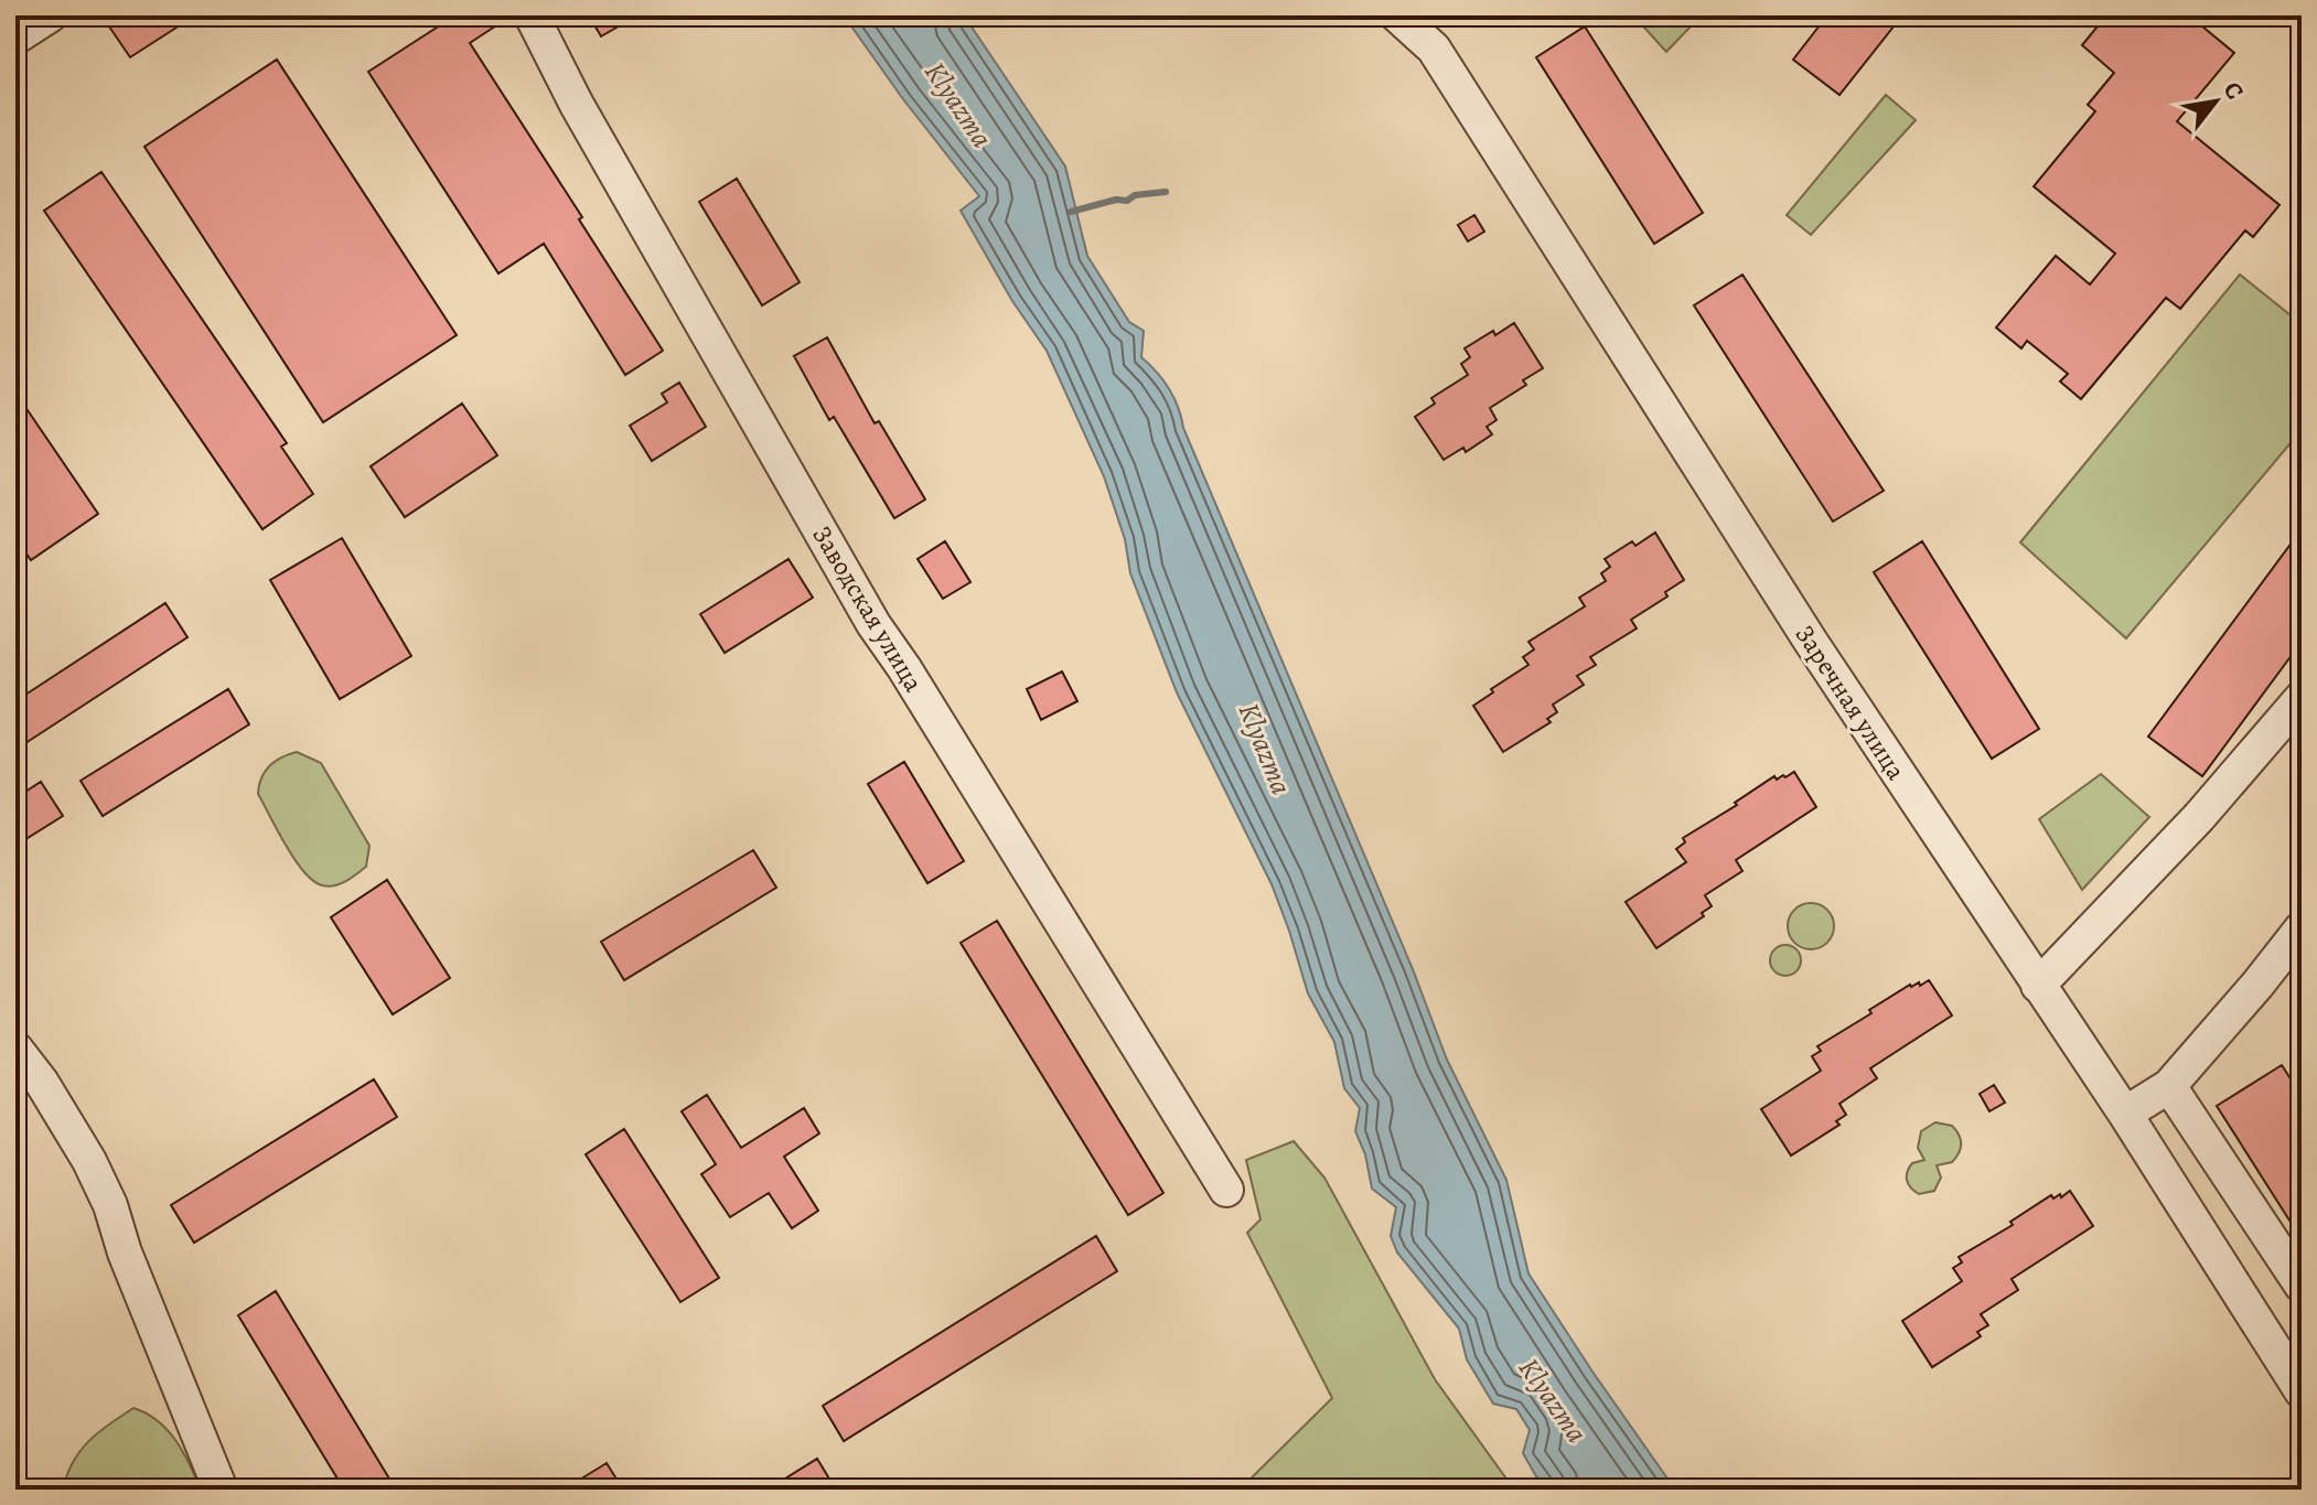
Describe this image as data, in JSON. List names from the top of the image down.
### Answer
{
  "streets": {
    "street": ["Заводская улица", "Заречная улица"]
  },
  "water": ["Klyazma"],
  "north": "top right"
}
